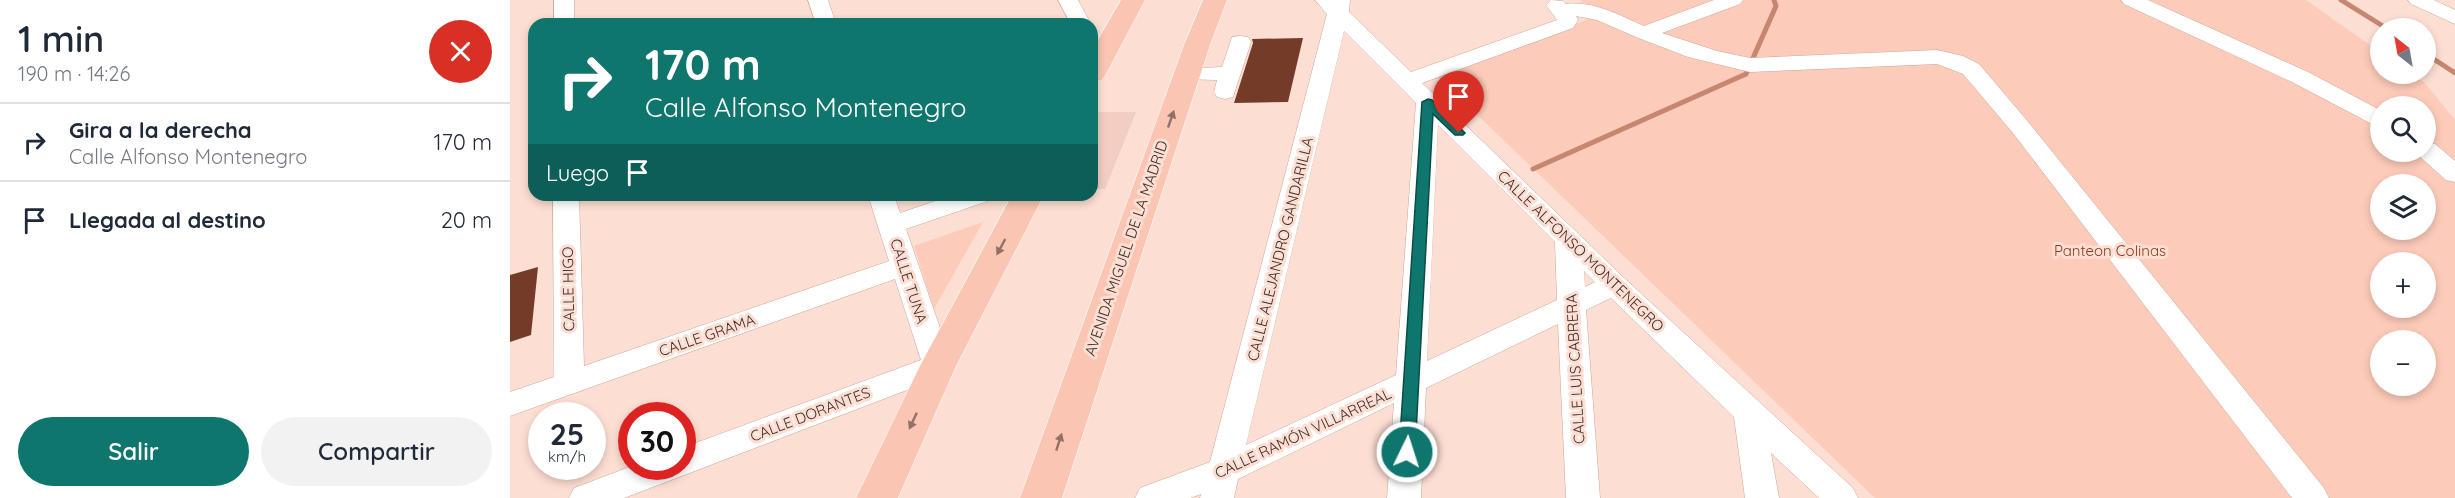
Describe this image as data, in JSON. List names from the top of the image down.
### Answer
{
  "streets": {
    "main road": ["AVENIDA MIGUEL DE LA MADRID"],
    "street": [
      "CALLE ALEJANDRO GANDARILLA",
      "CALLE ALFONSO MONTENEGRO",
      "CALLE TUNA",
      "CALLE HIGO",
      "CALLE GRAMA",
      "CALLE LUIS CABRERA",
      "CALLE DORANTES",
      "CALLE RAMÓN VILLARREAL"
    ]
  },
  "crossings": [
    ["CALLE ALEJANDRO GANDARILLA", "CALLE ALFONSO MONTENEGRO"],
    ["CALLE ALEJANDRO GANDARILLA", "CALLE RAMÓN VILLARREAL"],
    ["CALLE ALFONSO MONTENEGRO", "CALLE LUIS CABRERA"],
    ["CALLE ALFONSO MONTENEGRO", "CALLE RAMÓN VILLARREAL"],
    ["CALLE TUNA", "CALLE GRAMA"],
    ["CALLE TUNA", "CALLE DORANTES"],
    ["CALLE HIGO", "CALLE GRAMA"],
    ["CALLE LUIS CABRERA", "CALLE RAMÓN VILLARREAL"]
  ],
  "parks": ["Panteon Colinas"],
  "north": "top left",
  "page": {
    "heading": ["1 min", "190 m · 14:26"],
    "map_buttons": ["+", "−"],
    "turn": ["170 m", "Calle Alfonso Montenegro"],
    "list": [
      {
        "name": "Gira a la derecha",
        "note": "Calle Alfonso Montenegro",
        "value": "170 m"
      },
      {
        "name": "Llegada al destino",
        "value": "20 m"
      }
    ],
    "then": "Luego",
    "speed": "25 km/h",
    "limit": "30",
    "buttons": ["Salir", "Compartir"]
  }
}
